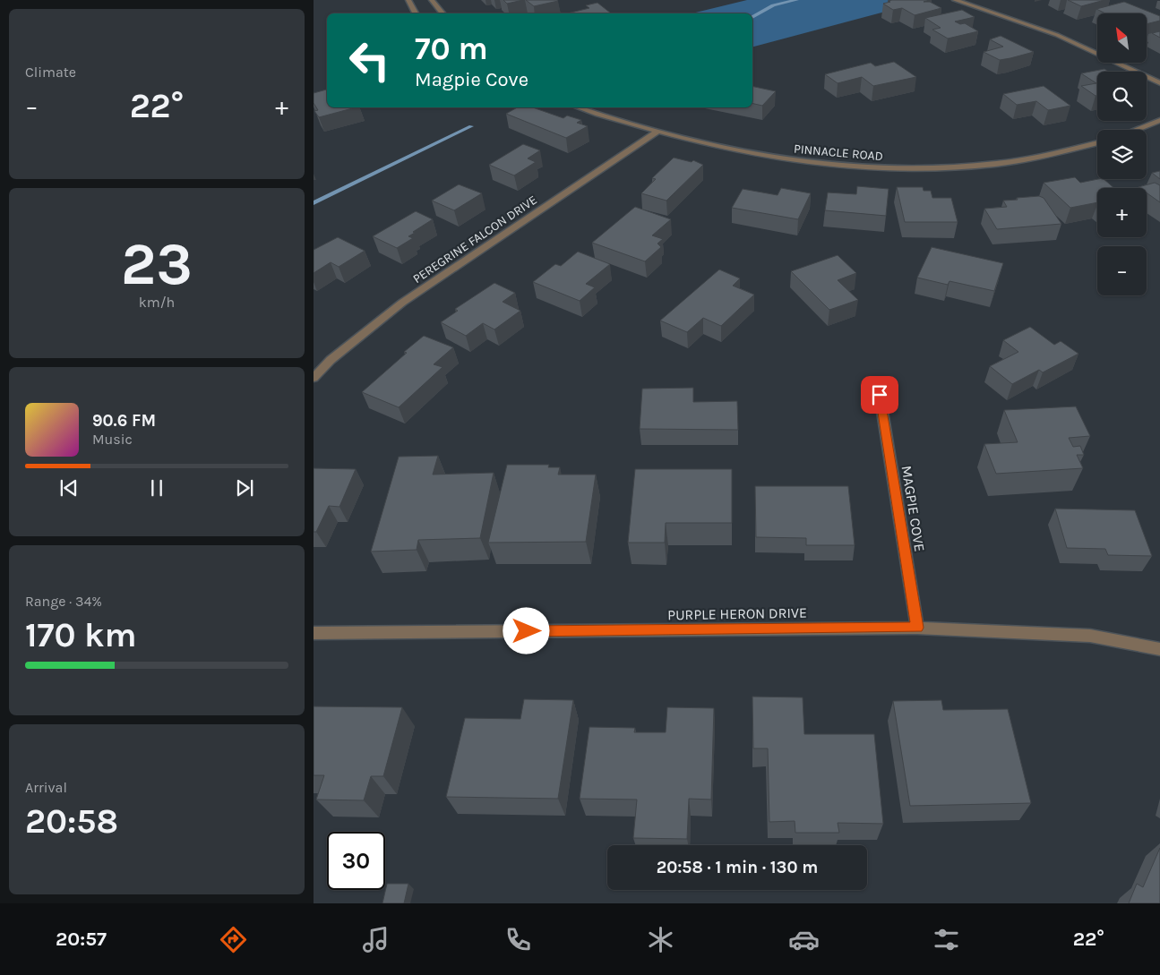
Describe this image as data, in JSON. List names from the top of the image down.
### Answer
{
  "streets": {
    "street": [
      "PINNACLE ROAD",
      "PEREGRINE FALCON DRIVE",
      "MAGPIE COVE",
      "PURPLE HERON DRIVE"
    ]
  },
  "crossings": [
    ["PINNACLE ROAD", "PEREGRINE FALCON DRIVE"],
    ["MAGPIE COVE", "PURPLE HERON DRIVE"]
  ],
  "north": "top left",
  "page": {
    "tile": [
      "Climate",
      ["23", "km/h"],
      ["Range · 34%", "170 km"],
      ["Arrival", "20:58"]
    ],
    "map_buttons": ["+", "−"],
    "turn": ["70 m", "Magpie Cove"],
    "heat": ["−", "22°", "+"],
    "song": ["90.6 FM", "Music"],
    "limit": "30",
    "trip": "20:58 · 1 min · 130 m",
    "tabs": ["20:57", "22°"]
  }
}
